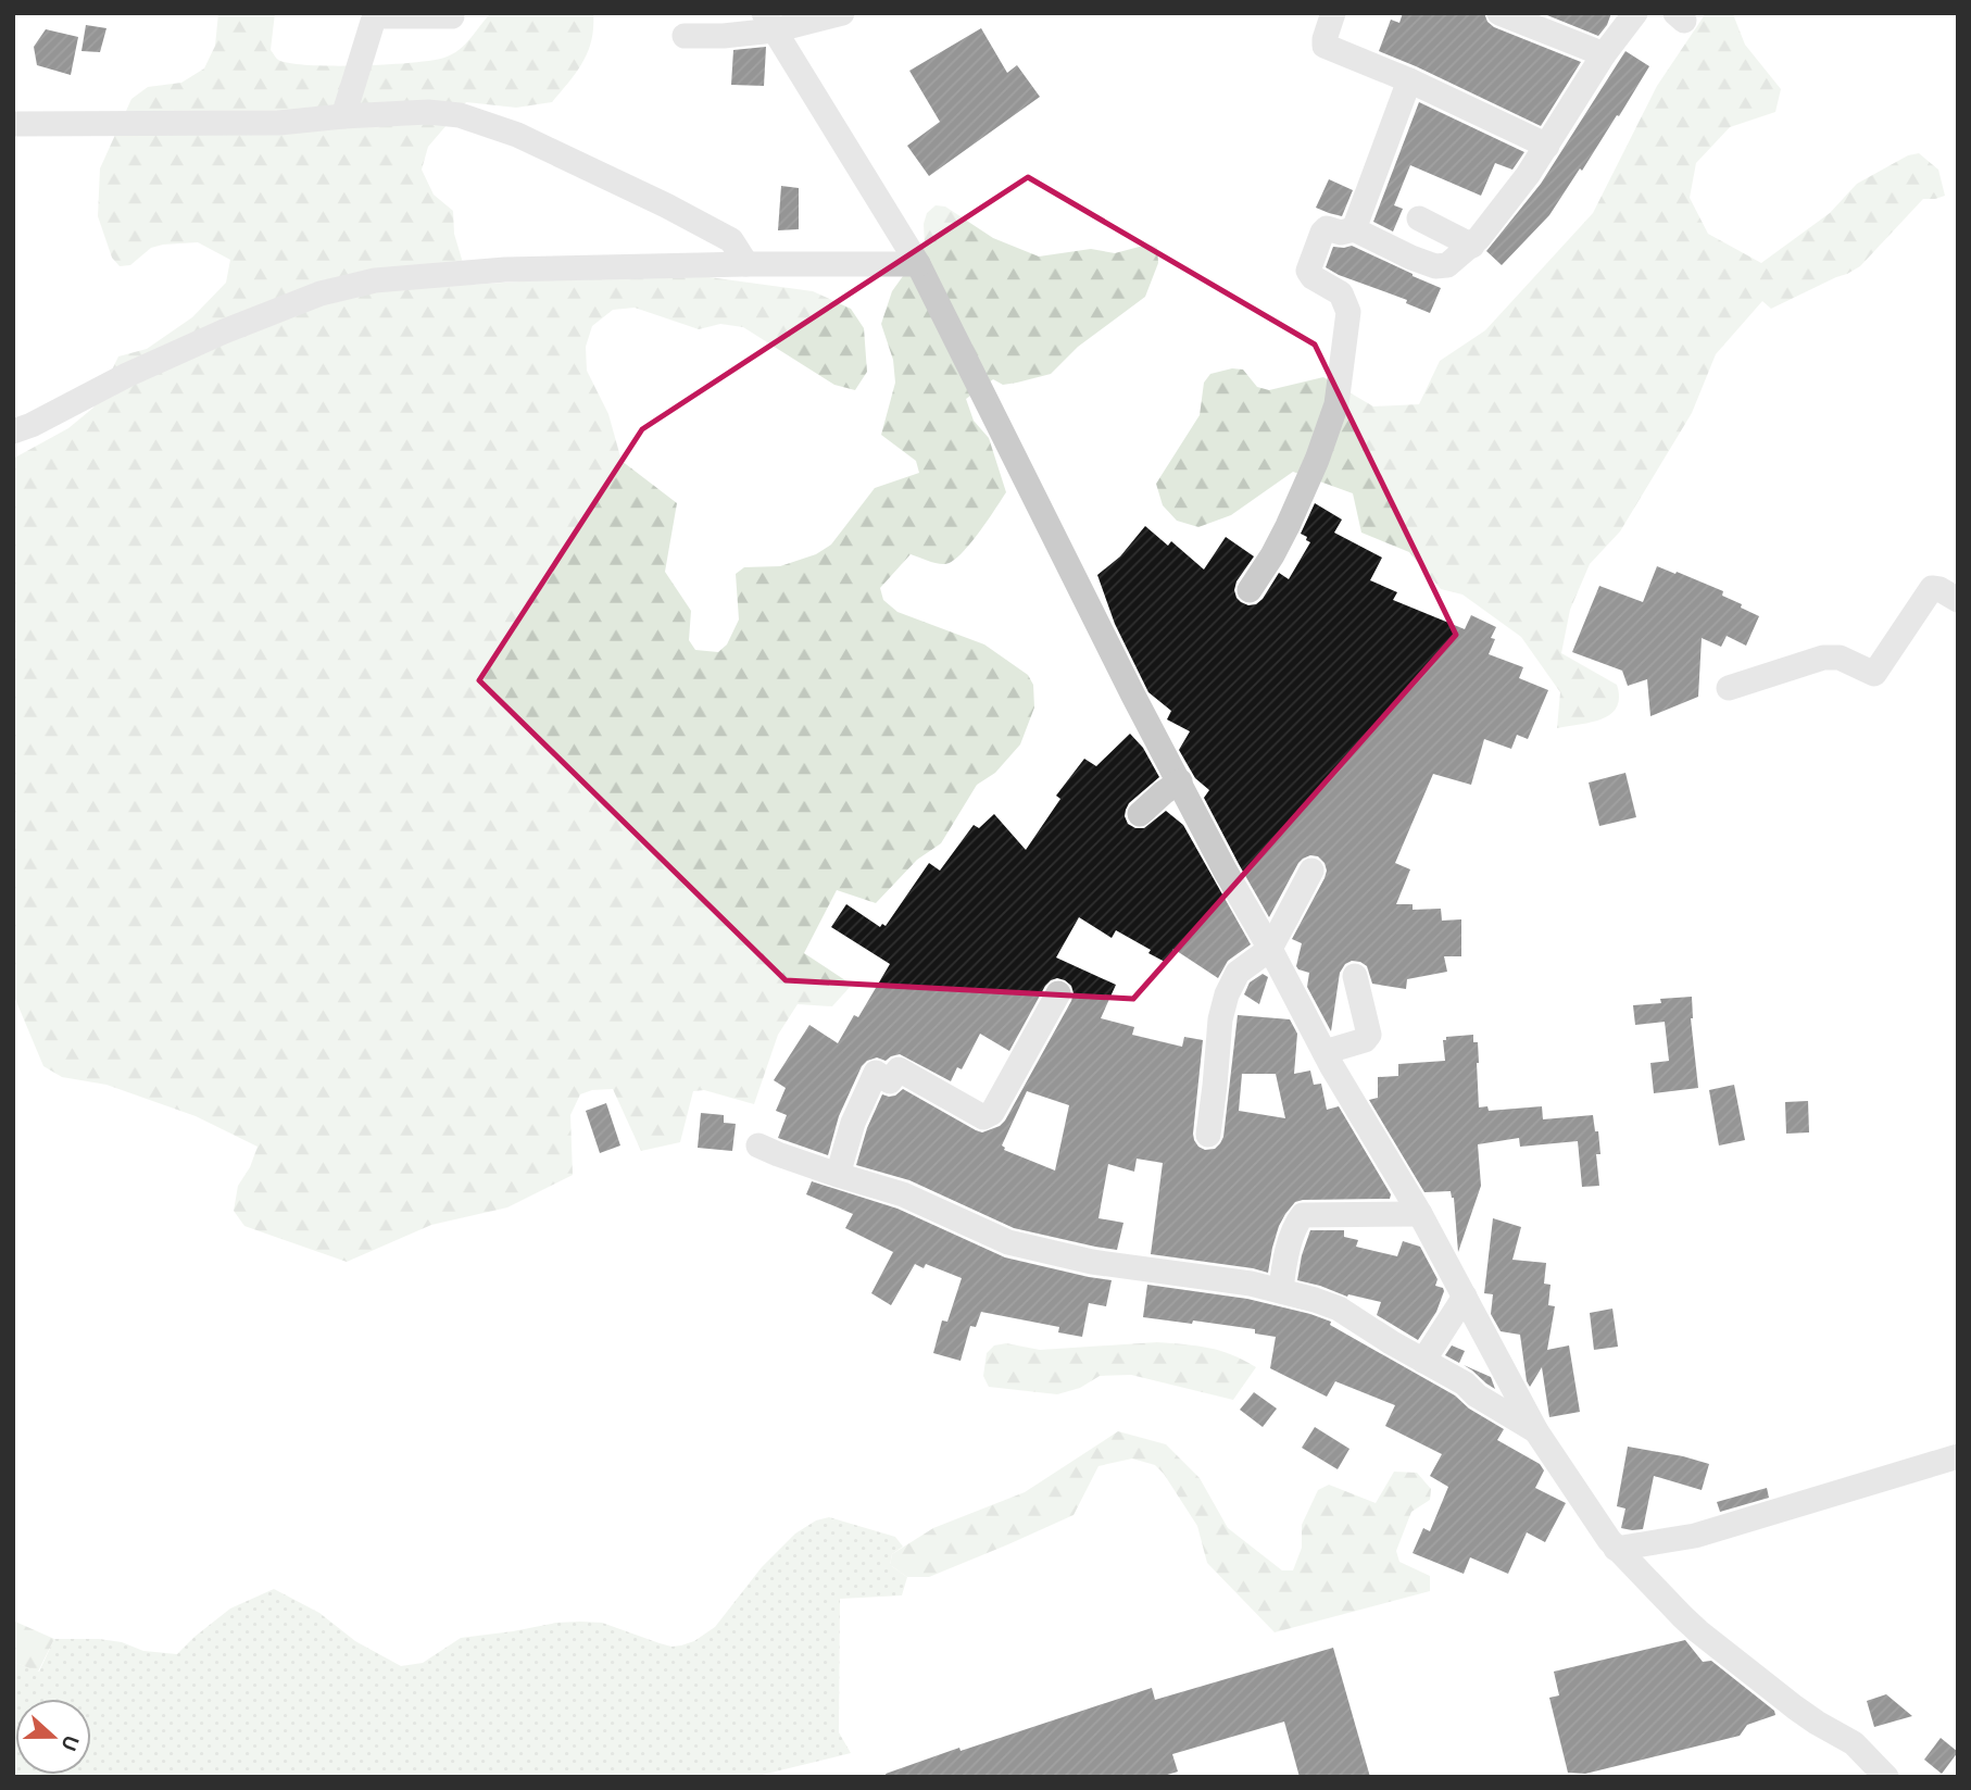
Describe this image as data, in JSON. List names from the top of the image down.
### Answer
{
  "north": "right"
}
